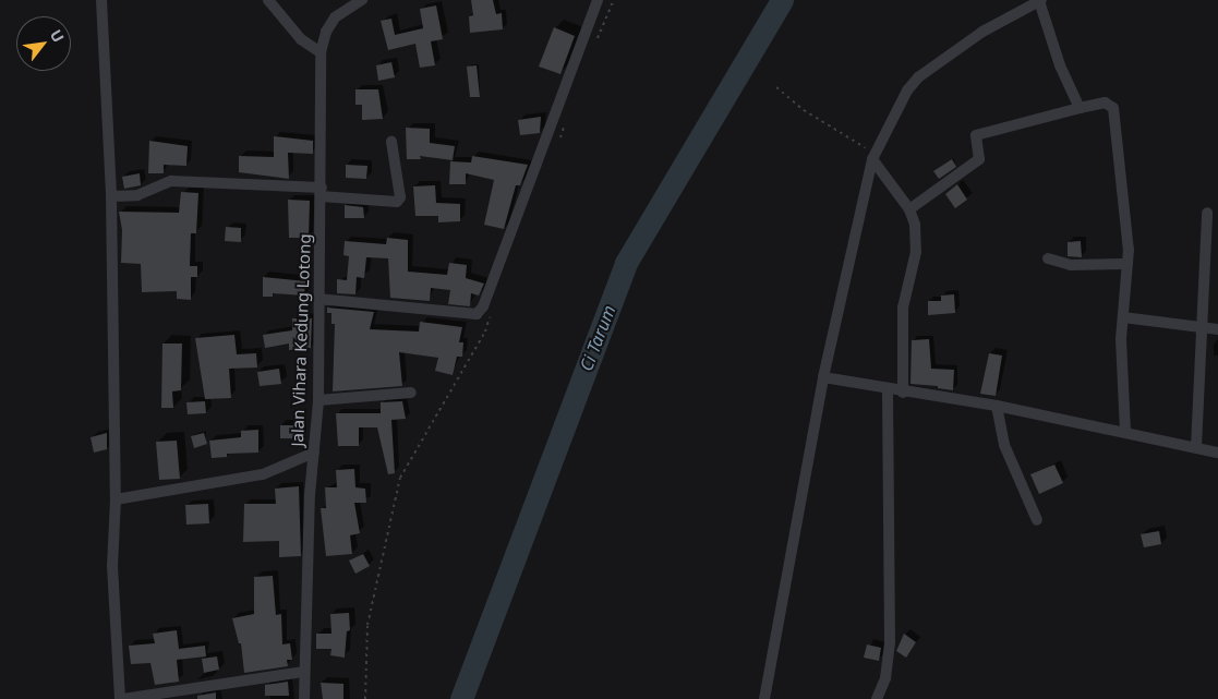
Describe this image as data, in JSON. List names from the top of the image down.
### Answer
{
  "streets": {
    "street": ["Jalan Vihara Kedung Lotong"]
  },
  "water": ["Ci Tarum"],
  "north": "top right"
}
